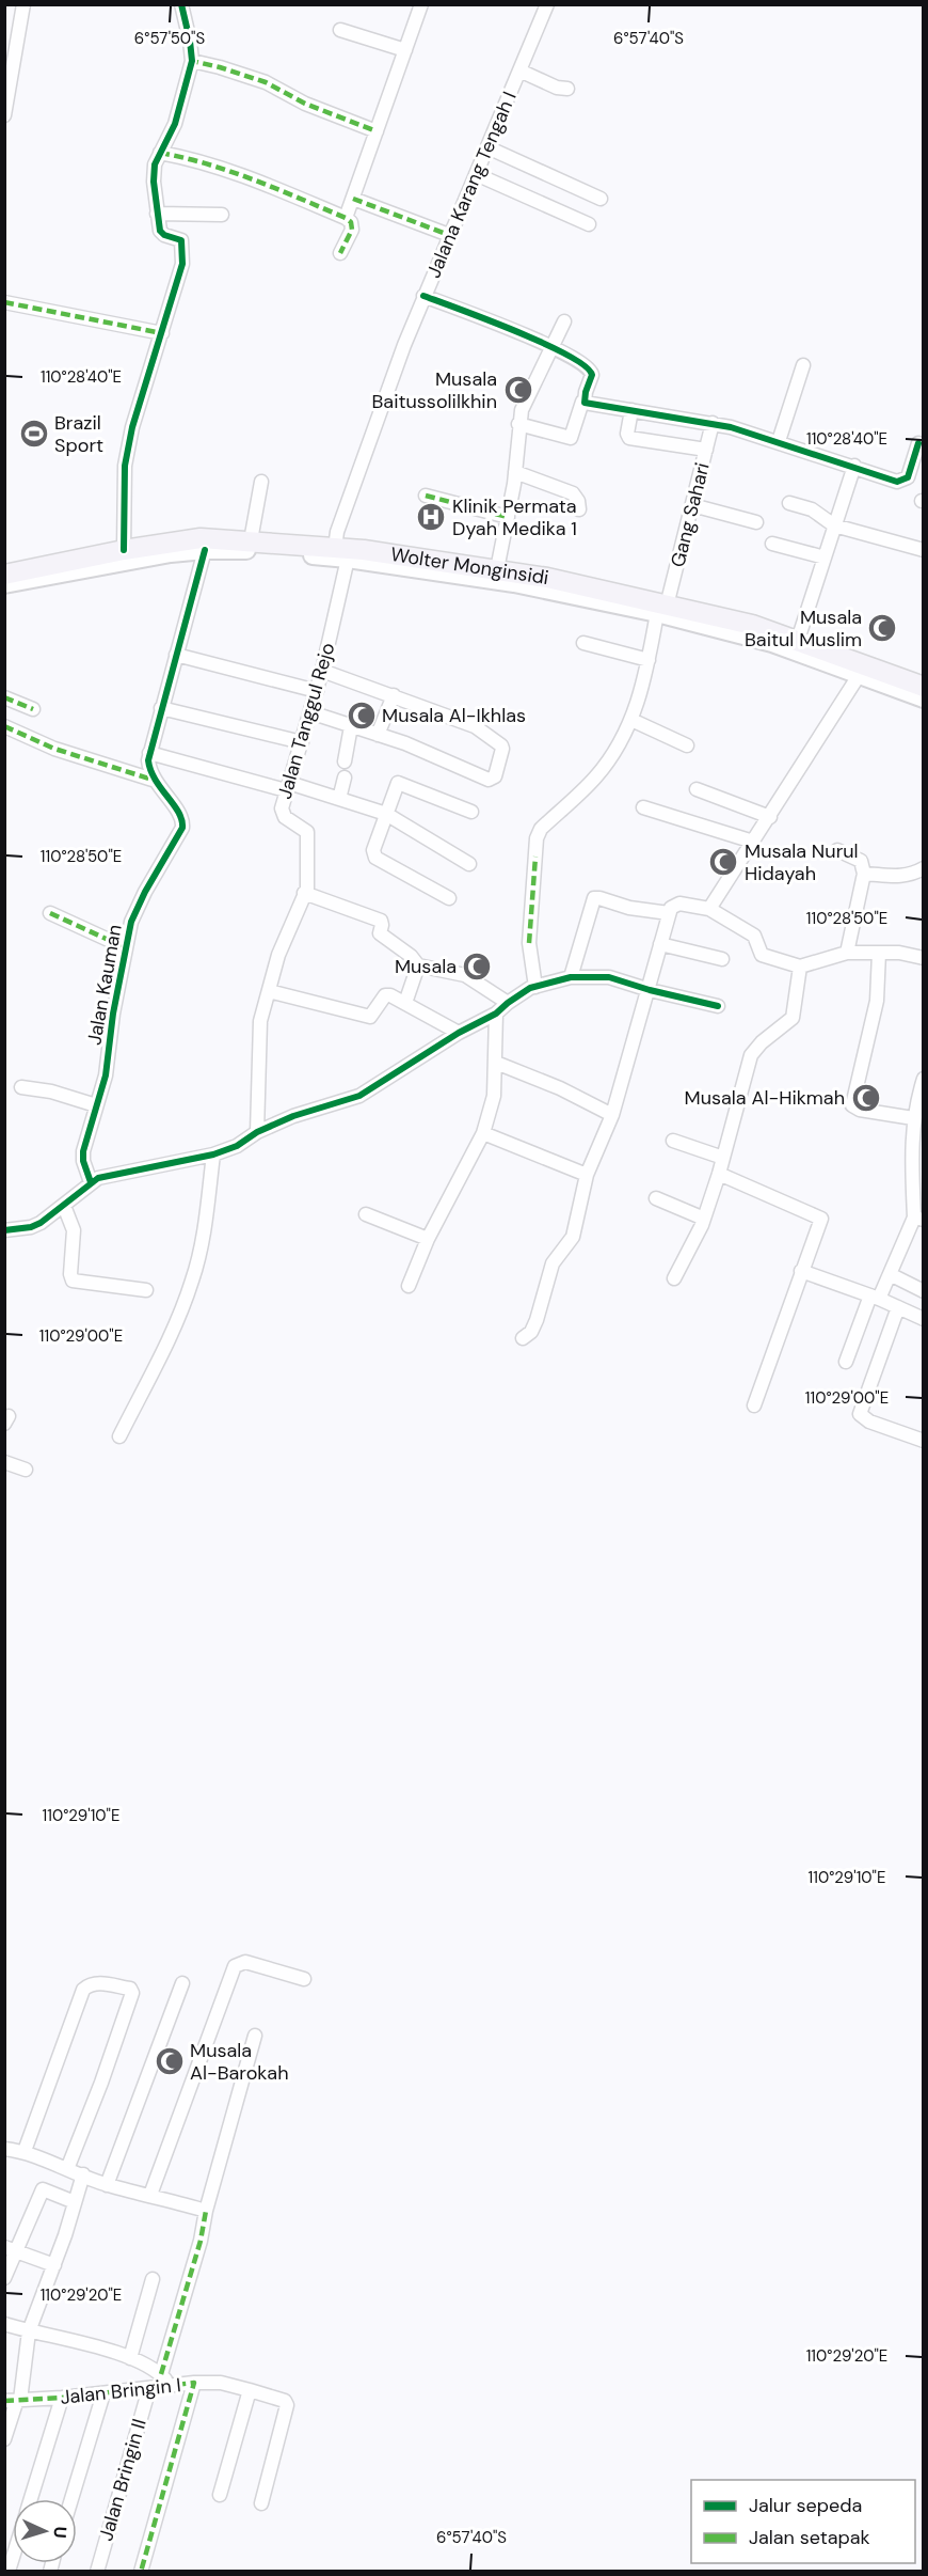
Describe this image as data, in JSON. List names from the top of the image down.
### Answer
{
  "streets": {
    "main road": ["Wolter Monginsidi"],
    "street": [
      "Jalana Karang Tengah I",
      "Gang Sahari",
      "Jalan Tanggul Rejo",
      "Jalan Kauman",
      "Jalan Bringin I",
      "Jalan Bringin II"
    ]
  },
  "crossings": [
    ["Jalana Karang Tengah I", "Wolter Monginsidi"],
    ["Jalana Karang Tengah I", "Jalan Tanggul Rejo"],
    ["Gang Sahari", "Wolter Monginsidi"],
    ["Wolter Monginsidi", "Jalan Tanggul Rejo"],
    ["Jalan Bringin I", "Jalan Bringin II"]
  ],
  "places": {
    "mosque": [
      "Musala Baitussolilkhin",
      "Musala Baitul Muslim",
      "Musala Al-Ikhlas",
      "Musala Nurul Hidayah",
      "Musala",
      "Musala Al-Hikmah",
      "Musala Al-Barokah"
    ],
    "sports": ["Brazil Sport"],
    "hospital": ["Klinik Permata Dyah Medika 1"]
  },
  "legend": ["Jalur sepeda", "Jalan setapak"],
  "north": "right",
  "coordinates": [
    "6°57'50\"S",
    "6°57'40\"S",
    "110°28'40\"E",
    "110°28'50\"E",
    "110°29'00\"E",
    "110°29'10\"E",
    "110°29'20\"E"
  ]
}
